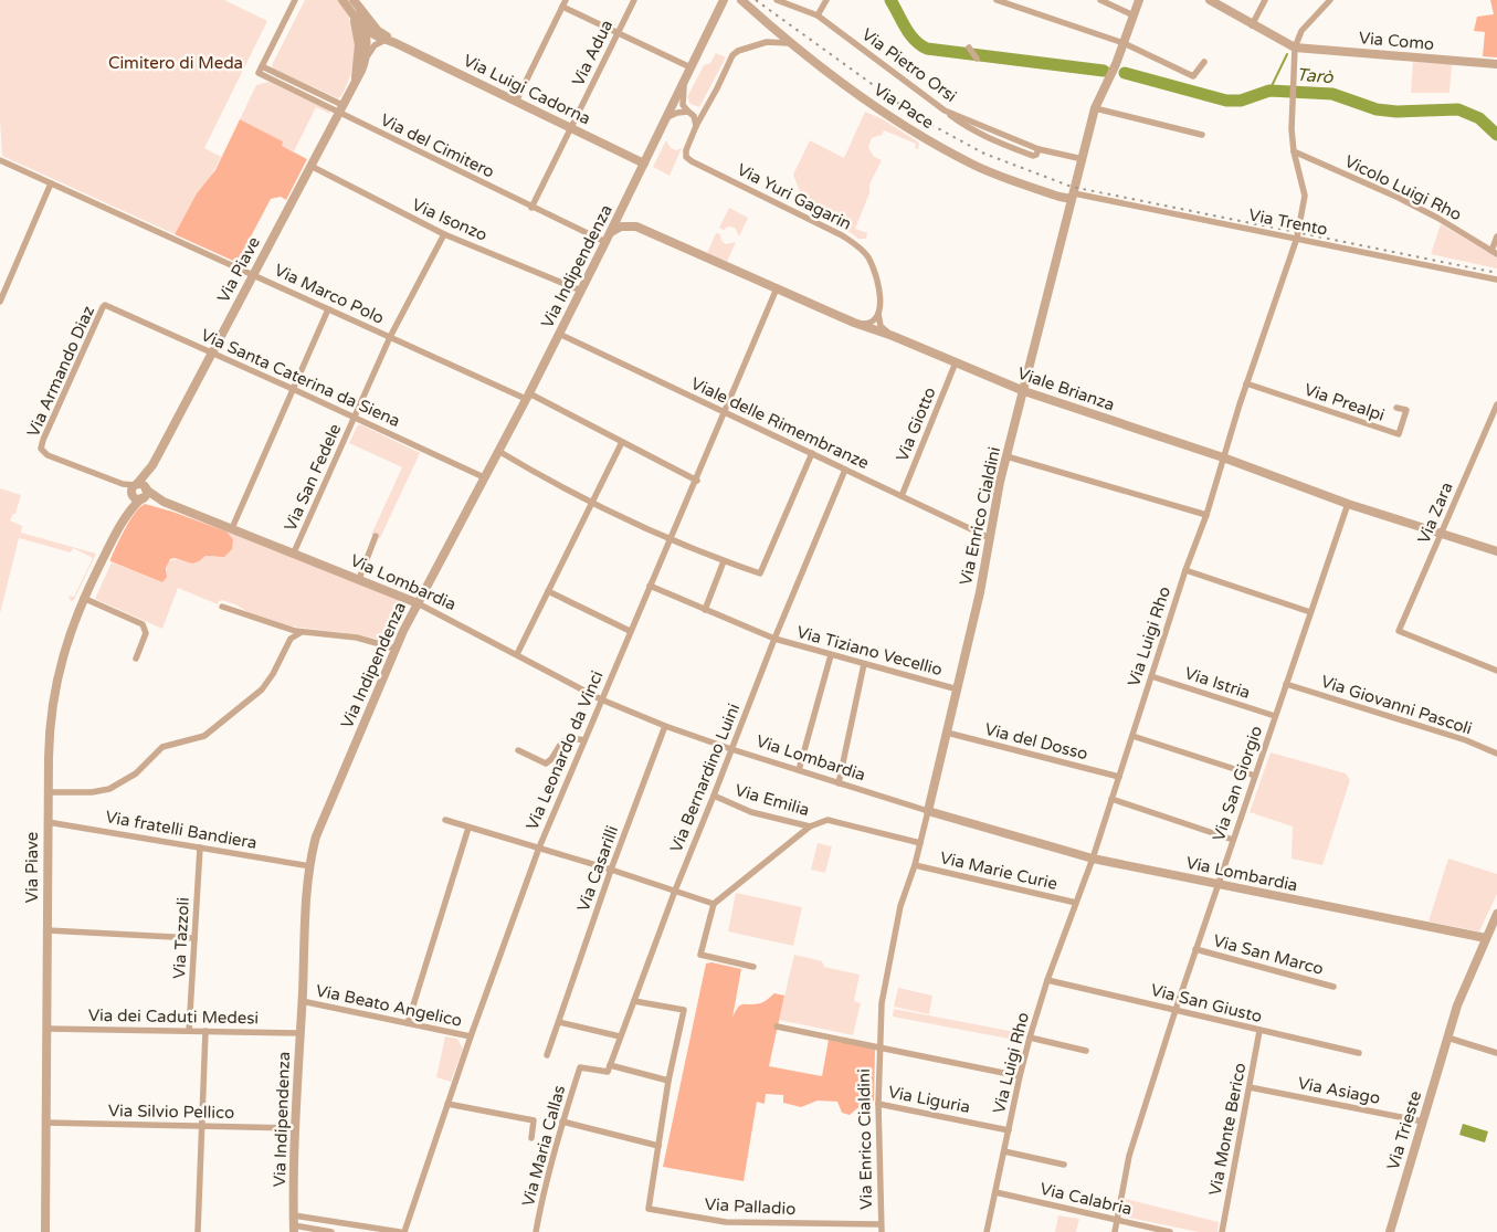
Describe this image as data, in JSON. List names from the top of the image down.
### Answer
{
  "streets": {
    "street": [
      "Via Como",
      "Via Adua",
      "Via Pietro Orsi",
      "Via Luigi Cadorna",
      "Via Pace",
      "Via del Cimitero",
      "Vicolo Luigi Rho",
      "Via Yuri Gagarin",
      "Via Isonzo",
      "Via Trento",
      "Via Indipendenza",
      "Via Piave",
      "Via Marco Polo",
      "Via Armando Diaz",
      "Via Santa Caterina da Siena",
      "Viale Brianza",
      "Via Prealpi",
      "Viale delle Rimembranze",
      "Via Giotto",
      "Via San Fedele",
      "Via Zara",
      "Via Enrico Cialdini",
      "Via Lombardia",
      "Via Luigi Rho",
      "Via Tiziano Vecellio",
      "Via Istria",
      "Via Giovanni Pascoli",
      "Via del Dosso",
      "Via Leonardo da Vinci",
      "Via Bernardino Luini",
      "Via San Giorgio",
      "Via Emilia",
      "Via fratelli Bandiera",
      "Via Casarilli",
      "Via Marie Curie",
      "Via Tazzoli",
      "Via San Marco",
      "Via San Giusto",
      "Via Beato Angelico",
      "Via dei Caduti Medesi",
      "Via Asiago",
      "Via Liguria",
      "Via Silvio Pellico",
      "Via Monte Berico",
      "Via Trieste",
      "Via Maria Callas",
      "Via Calabria",
      "Via Palladio"
    ]
  },
  "crossings": [
    ["Via Como", "Via Luigi Rho"],
    ["Via Adua", "Via Luigi Cadorna"],
    ["Via Adua", "Via del Cimitero"],
    ["Via Pietro Orsi", "Via Enrico Cialdini"],
    ["Via Luigi Cadorna", "Via Indipendenza"],
    ["Via Luigi Cadorna", "Via Piave"],
    ["Via Pace", "Via Trento"],
    ["Via Pace", "Via Enrico Cialdini"],
    ["Via del Cimitero", "Via Indipendenza"],
    ["Via del Cimitero", "Via Piave"],
    ["Vicolo Luigi Rho", "Via Luigi Rho"],
    ["Via Yuri Gagarin", "Via Indipendenza"],
    ["Via Isonzo", "Via Indipendenza"],
    ["Via Isonzo", "Via Piave"],
    ["Via Isonzo", "Via San Fedele"],
    ["Via Trento", "Via Enrico Cialdini"],
    ["Via Trento", "Via Luigi Rho"],
    ["Via Indipendenza", "Via Marco Polo"],
    ["Via Indipendenza", "Via Santa Caterina da Siena"],
    ["Via Indipendenza", "Viale Brianza"],
    ["Via Indipendenza", "Viale delle Rimembranze"],
    ["Via Indipendenza", "Via Lombardia"],
    ["Via Indipendenza", "Via fratelli Bandiera"],
    ["Via Indipendenza", "Via Beato Angelico"],
    ["Via Indipendenza", "Via dei Caduti Medesi"],
    ["Via Indipendenza", "Via Silvio Pellico"],
    ["Via Piave", "Via Marco Polo"],
    ["Via Piave", "Via Armando Diaz"],
    ["Via Piave", "Via Santa Caterina da Siena"],
    ["Via Piave", "Via Lombardia"],
    ["Via Piave", "Via fratelli Bandiera"],
    ["Via Piave", "Via dei Caduti Medesi"],
    ["Via Piave", "Via Silvio Pellico"],
    ["Via Marco Polo", "Via San Fedele"],
    ["Via Marco Polo", "Via Leonardo da Vinci"],
    ["Via Armando Diaz", "Via Santa Caterina da Siena"],
    ["Via Santa Caterina da Siena", "Via San Fedele"],
    ["Viale Brianza", "Via Giotto"],
    ["Viale Brianza", "Via Zara"],
    ["Viale Brianza", "Via Enrico Cialdini"],
    ["Viale Brianza", "Via Luigi Rho"],
    ["Viale Brianza", "Via Leonardo da Vinci"],
    ["Viale Brianza", "Via San Giorgio"],
    ["Via Prealpi", "Via Luigi Rho"],
    ["Viale delle Rimembranze", "Via Giotto"],
    ["Viale delle Rimembranze", "Via Enrico Cialdini"],
    ["Viale delle Rimembranze", "Via Leonardo da Vinci"],
    ["Viale delle Rimembranze", "Via Bernardino Luini"],
    ["Via San Fedele", "Via Lombardia"],
    ["Via Enrico Cialdini", "Via Lombardia"],
    ["Via Enrico Cialdini", "Via Tiziano Vecellio"],
    ["Via Enrico Cialdini", "Via del Dosso"],
    ["Via Enrico Cialdini", "Via Emilia"],
    ["Via Enrico Cialdini", "Via Marie Curie"],
    ["Via Enrico Cialdini", "Via Liguria"],
    ["Via Enrico Cialdini", "Via Palladio"],
    ["Via Lombardia", "Via Luigi Rho"],
    ["Via Lombardia", "Via Leonardo da Vinci"],
    ["Via Lombardia", "Via Bernardino Luini"],
    ["Via Lombardia", "Via San Giorgio"],
    ["Via Lombardia", "Via Casarilli"],
    ["Via Lombardia", "Via Trieste"],
    ["Via Luigi Rho", "Via Istria"],
    ["Via Luigi Rho", "Via del Dosso"],
    ["Via Luigi Rho", "Via Marie Curie"],
    ["Via Luigi Rho", "Via San Giusto"],
    ["Via Luigi Rho", "Via Liguria"],
    ["Via Luigi Rho", "Via Calabria"],
    ["Via Tiziano Vecellio", "Via Leonardo da Vinci"],
    ["Via Tiziano Vecellio", "Via Bernardino Luini"],
    ["Via Istria", "Via San Giorgio"],
    ["Via Giovanni Pascoli", "Via San Giorgio"],
    ["Via Leonardo da Vinci", "Via Beato Angelico"],
    ["Via Bernardino Luini", "Via Emilia"],
    ["Via Bernardino Luini", "Via Maria Callas"],
    ["Via San Giorgio", "Via San Marco"],
    ["Via San Giorgio", "Via San Giusto"],
    ["Via San Giorgio", "Via Calabria"],
    ["Via fratelli Bandiera", "Via Tazzoli"],
    ["Via Tazzoli", "Via dei Caduti Medesi"],
    ["Via San Giusto", "Via Monte Berico"],
    ["Via Asiago", "Via Monte Berico"],
    ["Via Asiago", "Via Trieste"]
  ],
  "water": ["Tarò"],
  "parks": ["Cimitero di Meda"]
}
